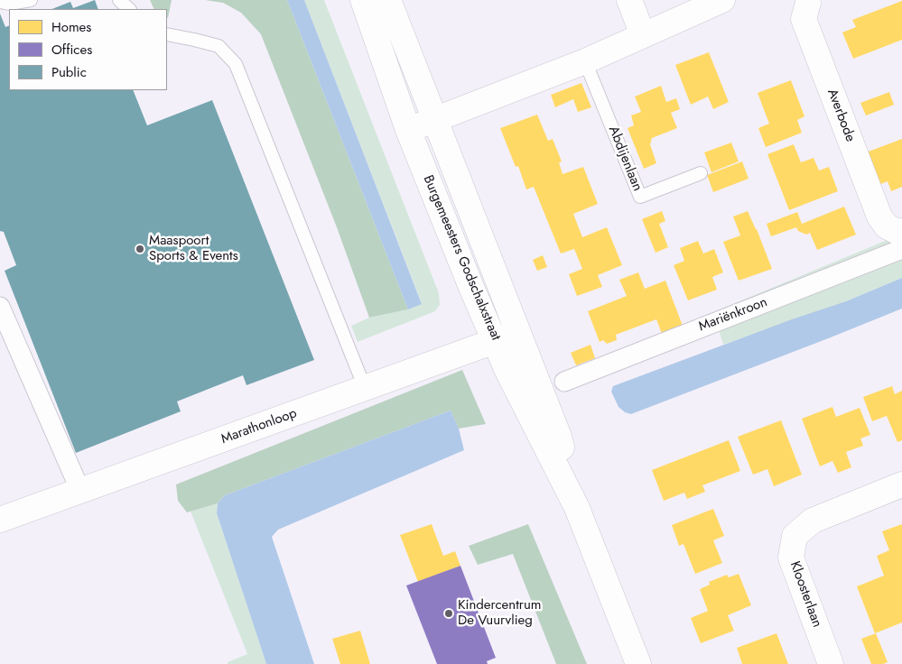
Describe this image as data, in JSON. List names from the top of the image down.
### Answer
{
  "streets": {
    "street": [
      "Averbode",
      "Burgemeesters Godschalxstraat",
      "Mariënkroon",
      "Marathonloop",
      "Kloosterlaan"
    ],
    "lane": ["Abdijenlaan"]
  },
  "crossings": [
    ["Burgemeesters Godschalxstraat", "Marathonloop"]
  ],
  "places": ["Maaspoort Sports & Events", "Kindercentrum De Vuurvlieg"],
  "legend": ["Homes", "Offices", "Public"]
}
